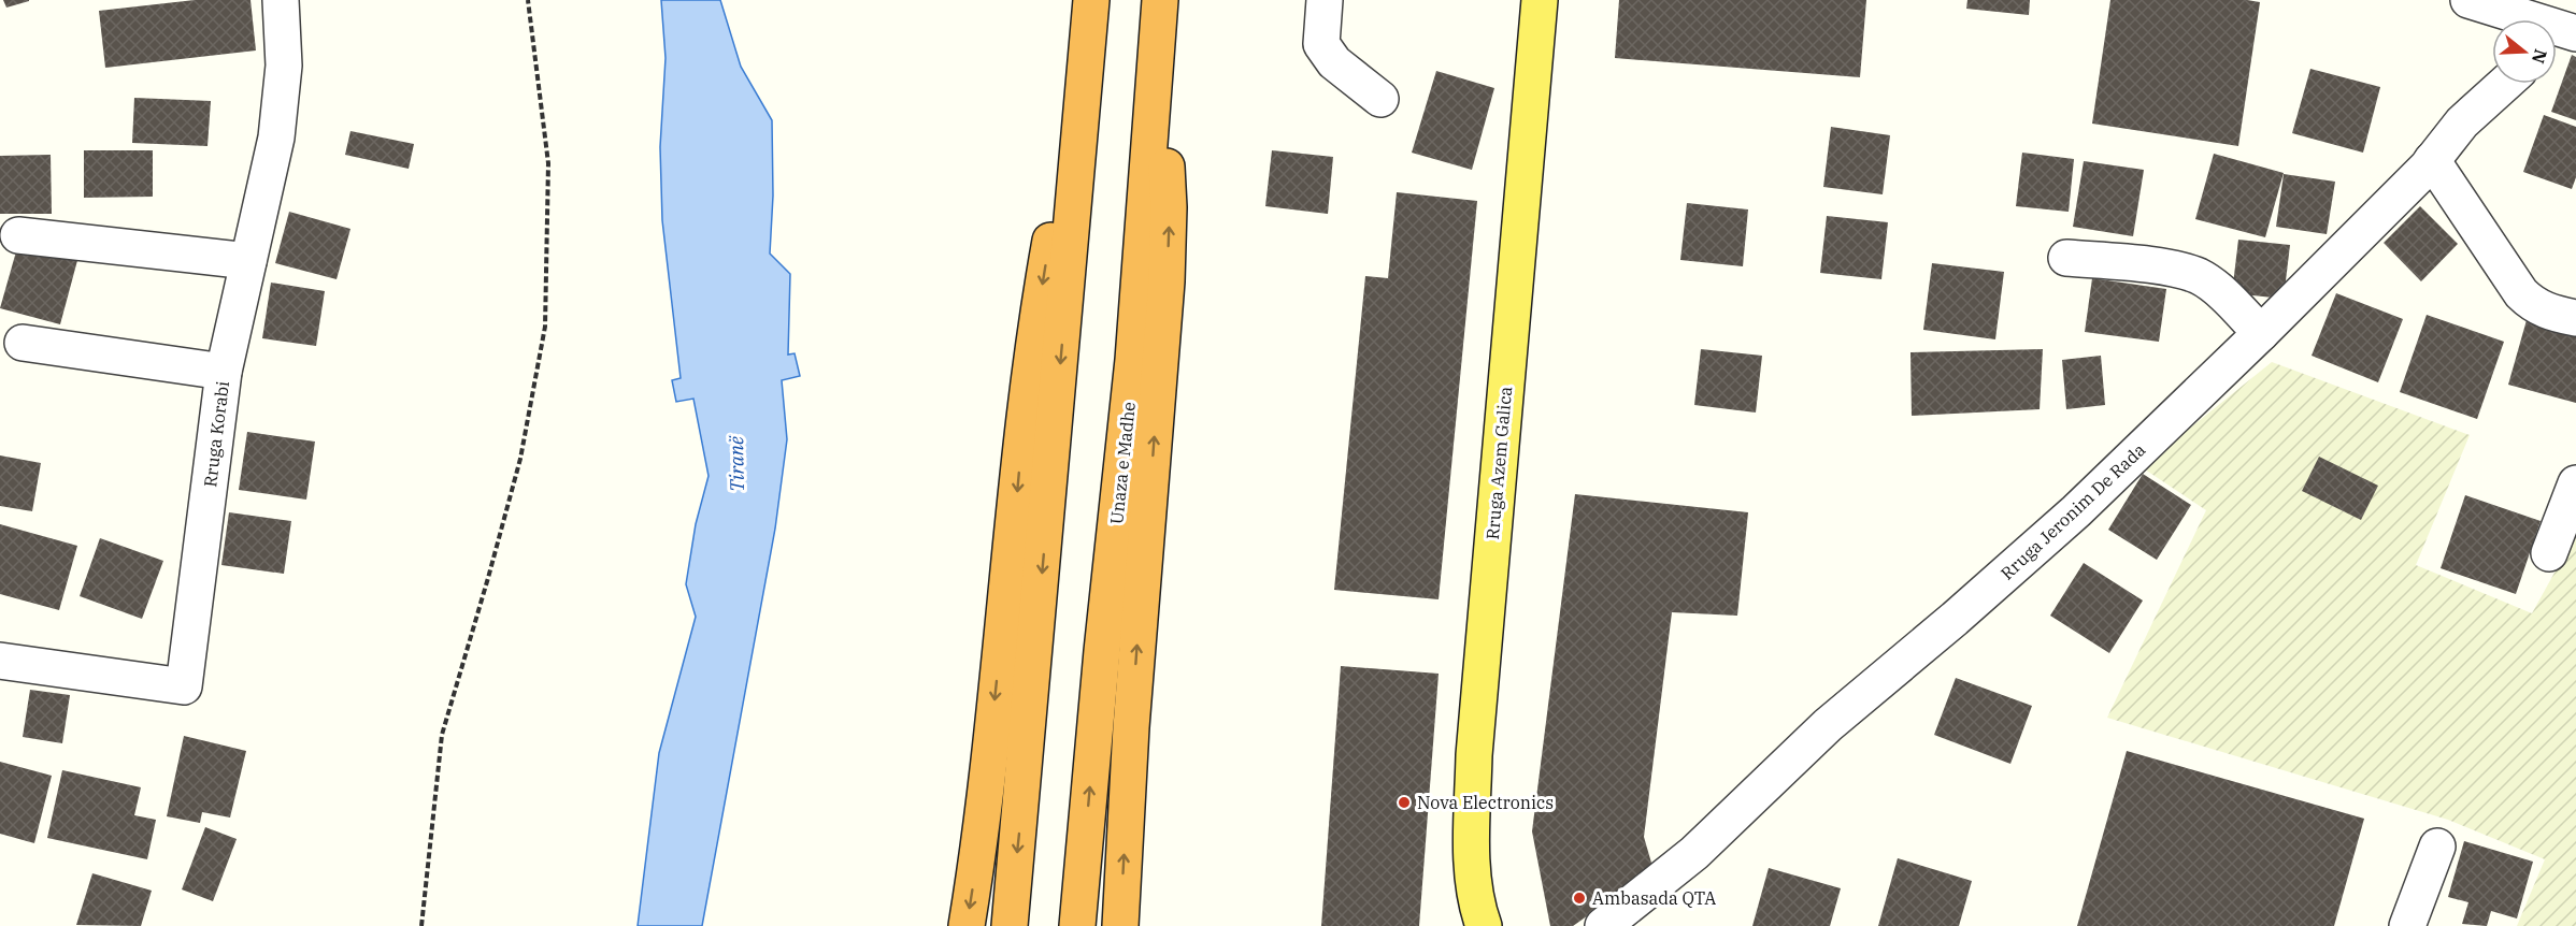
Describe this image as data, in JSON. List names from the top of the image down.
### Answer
{
  "streets": {
    "highway": ["Unaza e Madhe"],
    "main road": ["Rruga Azem Galica"],
    "street": ["Rruga Korabi", "Rruga Jeronim De Rada"]
  },
  "water": ["Tiranë"],
  "places": ["Nova Electronics", "Ambasada QTA"],
  "north": "right"
}
